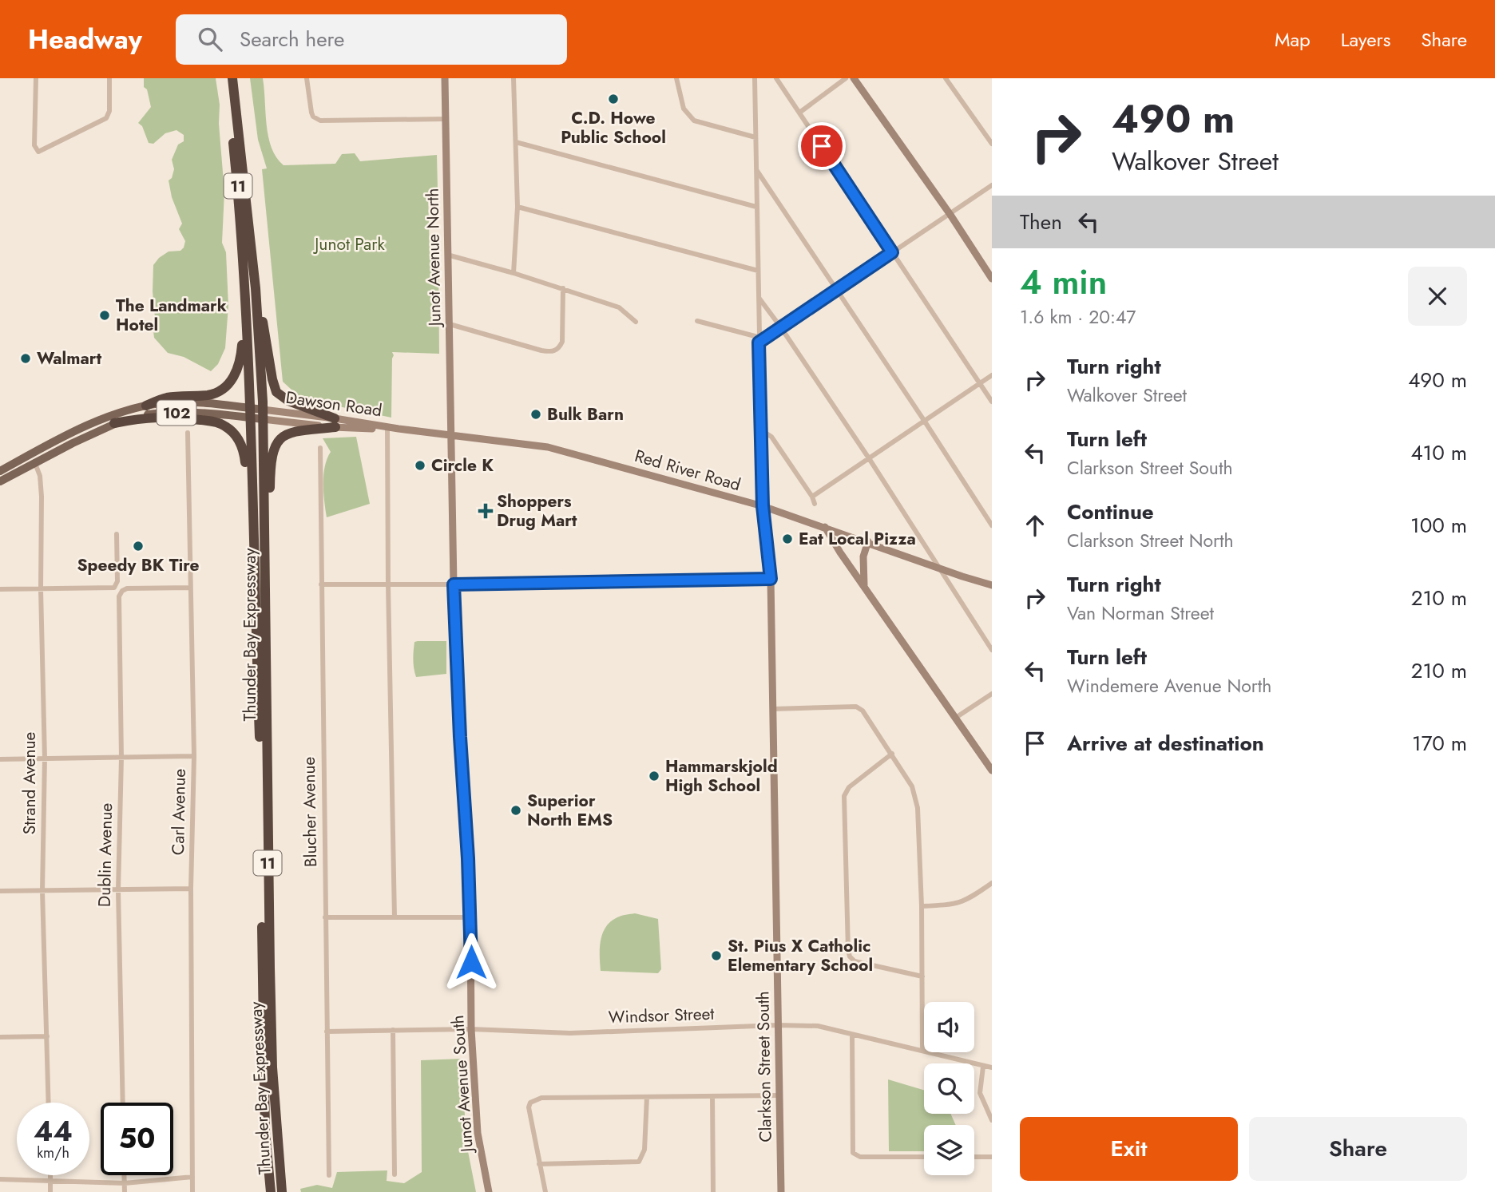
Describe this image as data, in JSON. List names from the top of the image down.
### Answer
{
  "streets": {
    "highway": ["11", "Thunder Bay Expressway"],
    "main road": [
      "Junot Avenue North",
      "Dawson Road",
      "102",
      "Red River Road",
      "Clarkson Street South",
      "Junot Avenue South"
    ],
    "street": [
      "Strand Avenue",
      "Carl Avenue",
      "Blucher Avenue",
      "Dublin Avenue",
      "Windsor Street"
    ]
  },
  "crossings": [
    ["Junot Avenue North", "Red River Road"],
    ["Junot Avenue North", "Junot Avenue South"],
    ["Dawson Road", "Red River Road"],
    ["Dawson Road", "Thunder Bay Expressway"],
    ["Dawson Road", "Strand Avenue"],
    ["Red River Road", "Clarkson Street South"],
    ["Red River Road", "Junot Avenue South"],
    ["Carl Avenue", "Dublin Avenue"],
    ["Blucher Avenue", "Windsor Street"],
    ["Windsor Street", "Clarkson Street South"],
    ["Windsor Street", "Junot Avenue South"]
  ],
  "parks": ["Junot Park"],
  "places": {
    "other": [
      "C.D. Howe Public School",
      "The Landmark Hotel",
      "Walmart",
      "Bulk Barn",
      "Circle K",
      "Eat Local Pizza",
      "Speedy BK Tire",
      "Hammarskjold High School",
      "Superior North EMS",
      "St. Pius X Catholic Elementary School"
    ],
    "health": ["Shoppers Drug Mart"]
  },
  "page": {
    "header": "Headway",
    "search": "Search here",
    "nav": ["Map", "Layers", "Share"],
    "turn": ["490 m", "Walkover Street"],
    "then": "Then",
    "heading": ["4 min", "1.6 km · 20:47"],
    "list": [
      {
        "name": "Turn right",
        "note": "Walkover Street",
        "value": "490 m"
      },
      {
        "name": "Turn left",
        "note": "Clarkson Street South",
        "value": "410 m"
      },
      {
        "name": "Continue",
        "note": "Clarkson Street North",
        "value": "100 m"
      },
      {
        "name": "Turn right",
        "note": "Van Norman Street",
        "value": "210 m"
      },
      {
        "name": "Turn left",
        "note": "Windemere Avenue North",
        "value": "210 m"
      },
      {
        "name": "Arrive at destination",
        "value": "170 m"
      }
    ],
    "speed": "44 km/h",
    "limit": "50",
    "buttons": ["Exit", "Share"]
  }
}
